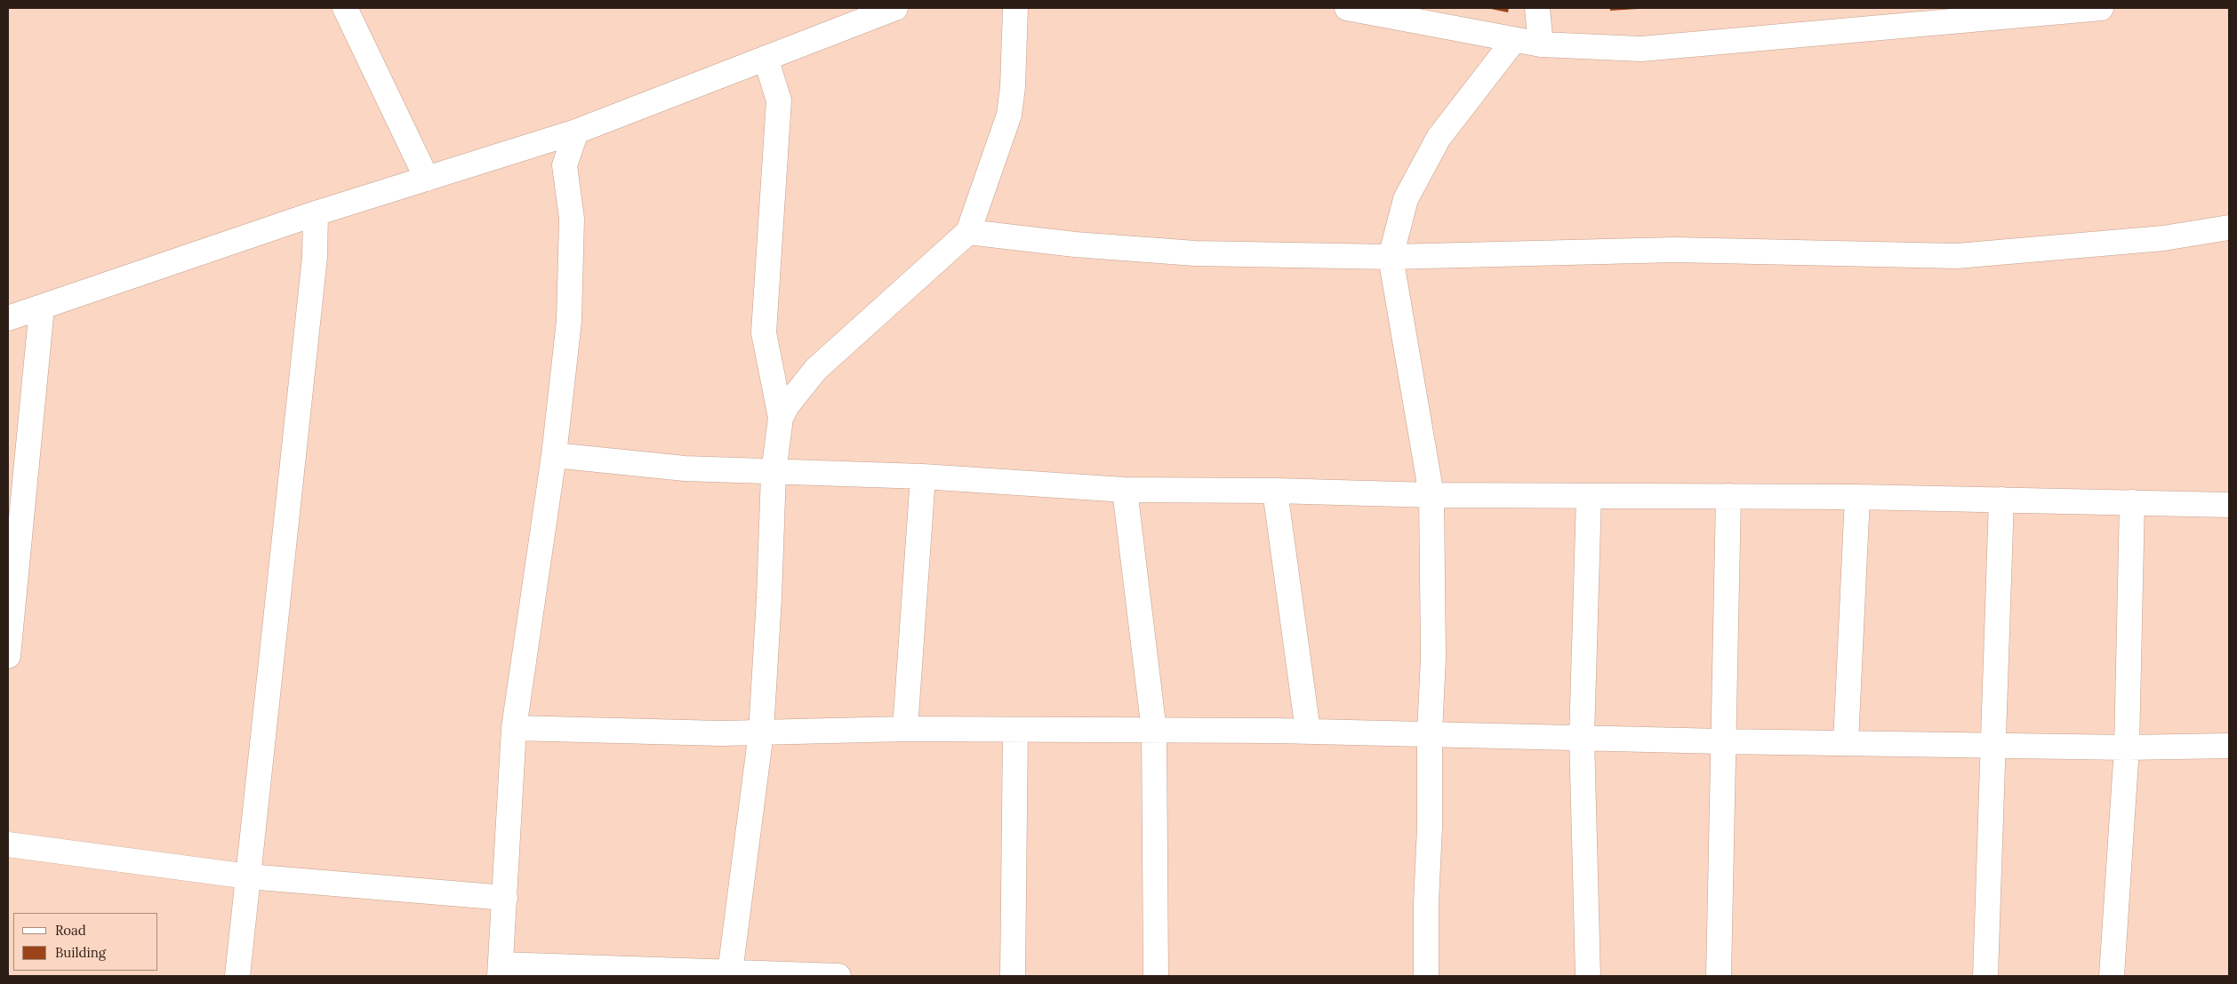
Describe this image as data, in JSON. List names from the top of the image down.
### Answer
{
  "legend": ["Road", "Building"]
}
